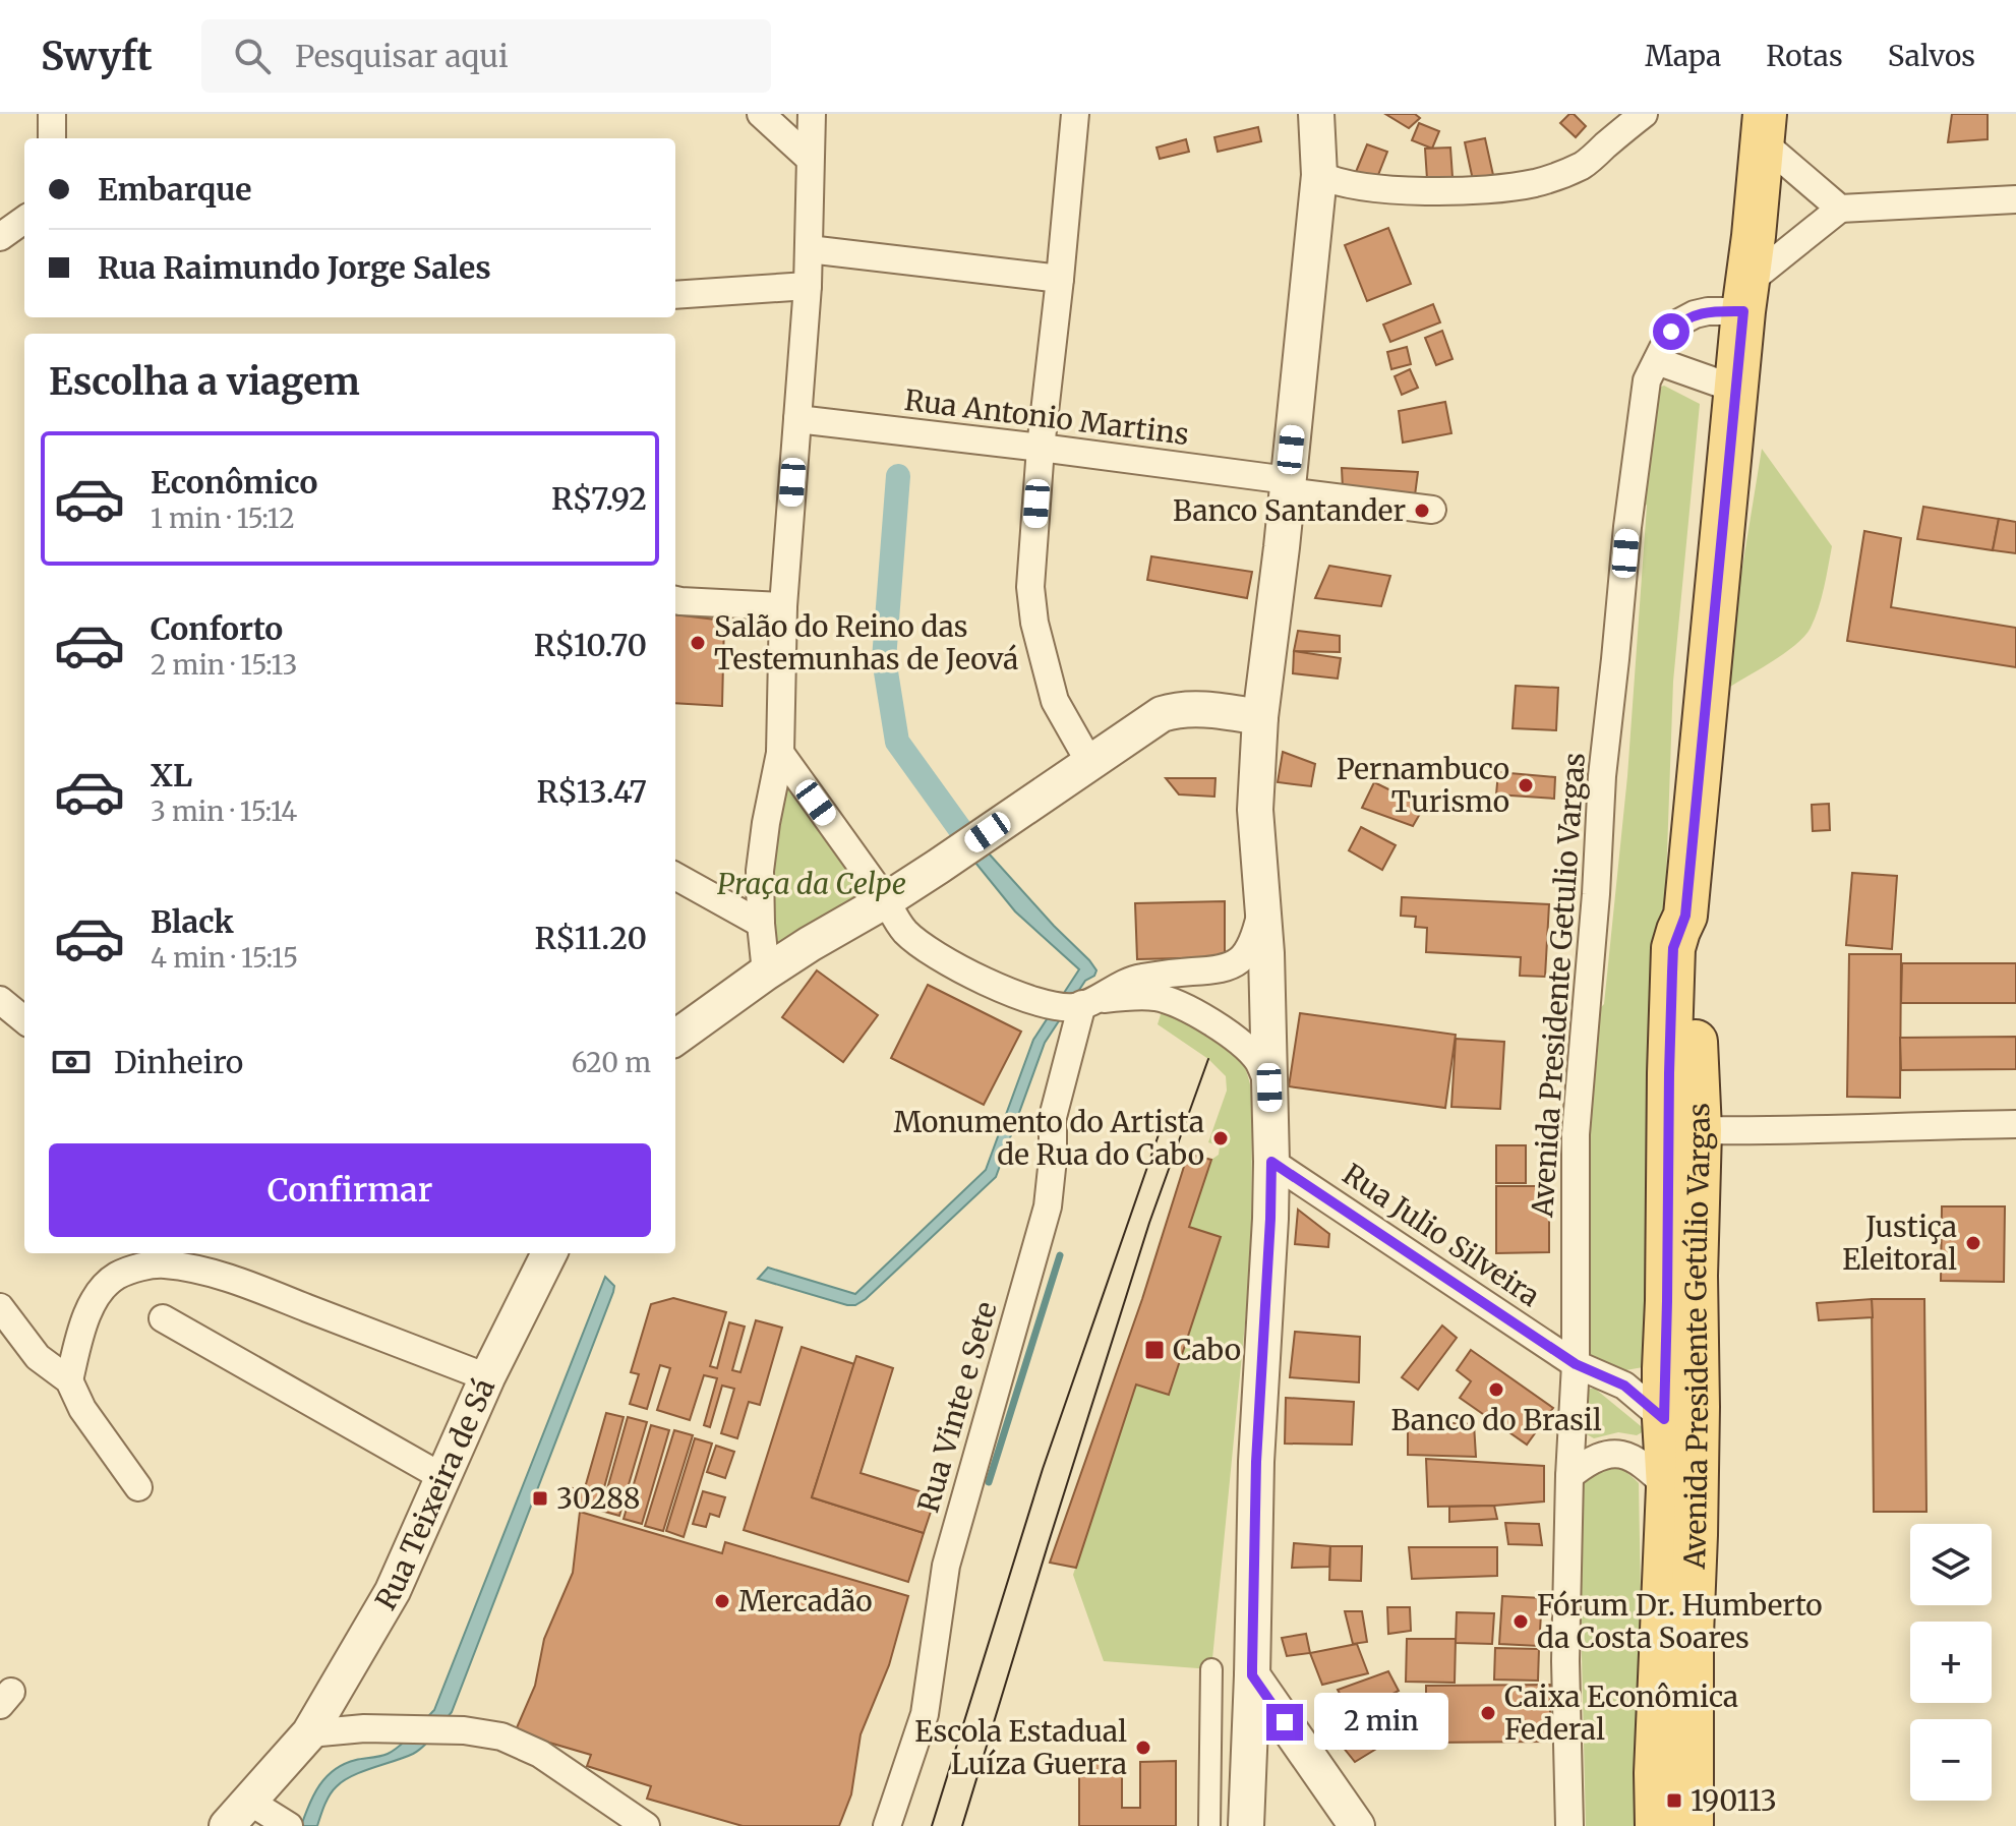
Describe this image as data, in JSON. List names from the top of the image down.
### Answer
{
  "streets": {
    "main road": ["Avenida Presidente Getúlio Vargas"],
    "street": [
      "Rua Antonio Martins",
      "Avenida Presidente Getulio Vargas",
      "Rua Julio Silveira",
      "Rua Vinte e Sete",
      "Rua Teixeira de Sá"
    ]
  },
  "crossings": [
    ["Avenida Presidente Getulio Vargas", "Rua Julio Silveira"],
    ["Avenida Presidente Getulio Vargas", "Avenida Presidente Getúlio Vargas"],
    ["Rua Julio Silveira", "Avenida Presidente Getúlio Vargas"]
  ],
  "parks": ["Praça da Celpe"],
  "places": {
    "other": [
      "Banco Santander",
      "Salão do Reino das Testemunhas de Jeová",
      "Pernambuco Turismo",
      "Monumento do Artista de Rua do Cabo",
      "Justiça Eleitoral",
      "Banco do Brasil",
      "Mercadão",
      "Fórum Dr. Humberto da Costa Soares",
      "Caixa Econômica Federal",
      "Escola Estadual Luíza Guerra"
    ],
    "transit": ["Cabo", "30288", "190113"]
  },
  "page": {
    "header": "Swyft",
    "search": "Pesquisar aqui",
    "nav": ["Mapa", "Rotas", "Salvos"],
    "banner": ["Embarque", "Rua Raimundo Jorge Sales"],
    "heading": "Escolha a viagem",
    "list": [
      {
        "name": "Econômico",
        "note": "1 min · 15:12",
        "value": "R$7.92"
      },
      {
        "name": "Conforto",
        "note": "2 min · 15:13",
        "value": "R$10.70"
      },
      {
        "name": "XL",
        "note": "3 min · 15:14",
        "value": "R$13.47"
      },
      {
        "name": "Black",
        "note": "4 min · 15:15",
        "value": "R$11.20"
      }
    ],
    "pay": ["Dinheiro", "620 m"],
    "buttons": "Confirmar",
    "map_buttons": ["+", "−"],
    "bubble": "2 min"
  }
}
